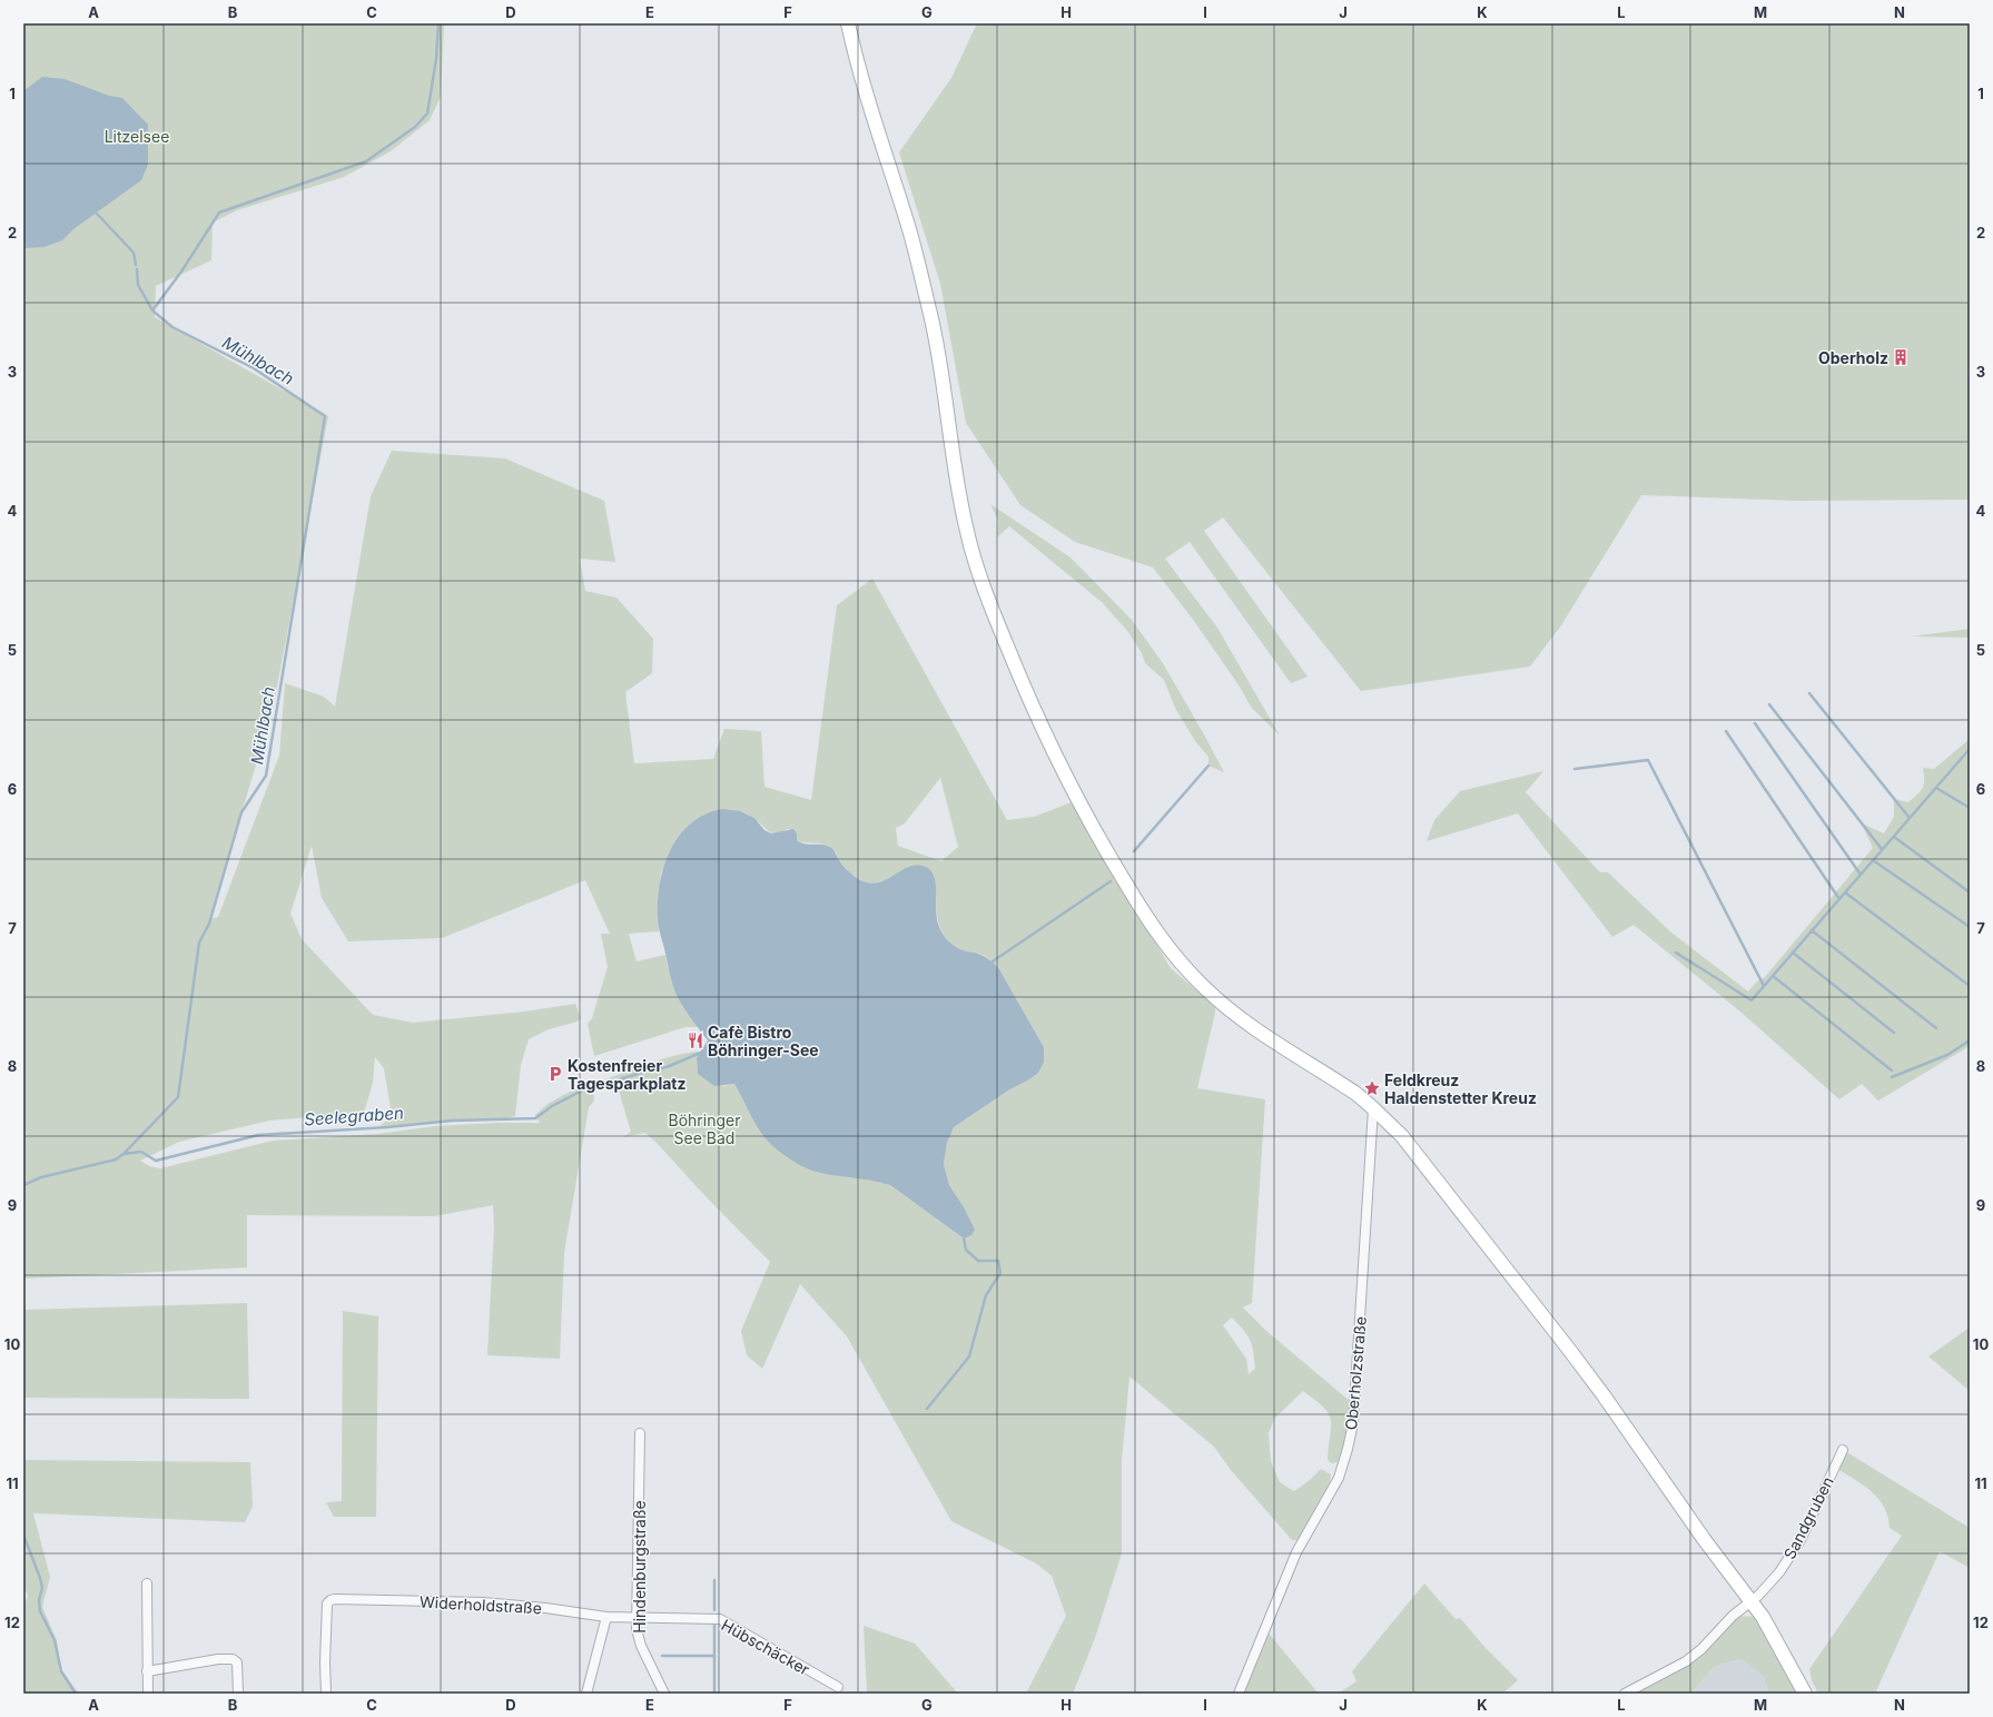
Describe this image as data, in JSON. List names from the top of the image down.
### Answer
{
  "streets": {
    "street": [
      "Oberholzstraße",
      "Sandgruben",
      "Hindenburgstraße",
      "Widerholdstraße",
      "Hübschäcker"
    ]
  },
  "crossings": [
    ["Hindenburgstraße", "Widerholdstraße"],
    ["Hindenburgstraße", "Hübschäcker"],
    ["Widerholdstraße", "Hübschäcker"]
  ],
  "water": ["Mühlbach", "Seelegraben"],
  "parks": ["Litzelsee", "Böhringer See Bad"],
  "places": {
    "building": ["Oberholz"],
    "restaurant": ["Cafè Bistro Böhringer-See"],
    "parking": ["Kostenfreier Tagesparkplatz"],
    "place": ["Feldkreuz Haldenstetter Kreuz"]
  },
  "grid": {
    "columns": [
      "A",
      "B",
      "C",
      "D",
      "E",
      "F",
      "G",
      "H",
      "I",
      "J",
      "K",
      "L",
      "M",
      "N"
    ],
    "rows": [
      "1",
      "2",
      "3",
      "4",
      "5",
      "6",
      "7",
      "8",
      "9",
      "10",
      "11",
      "12"
    ]
  }
}
